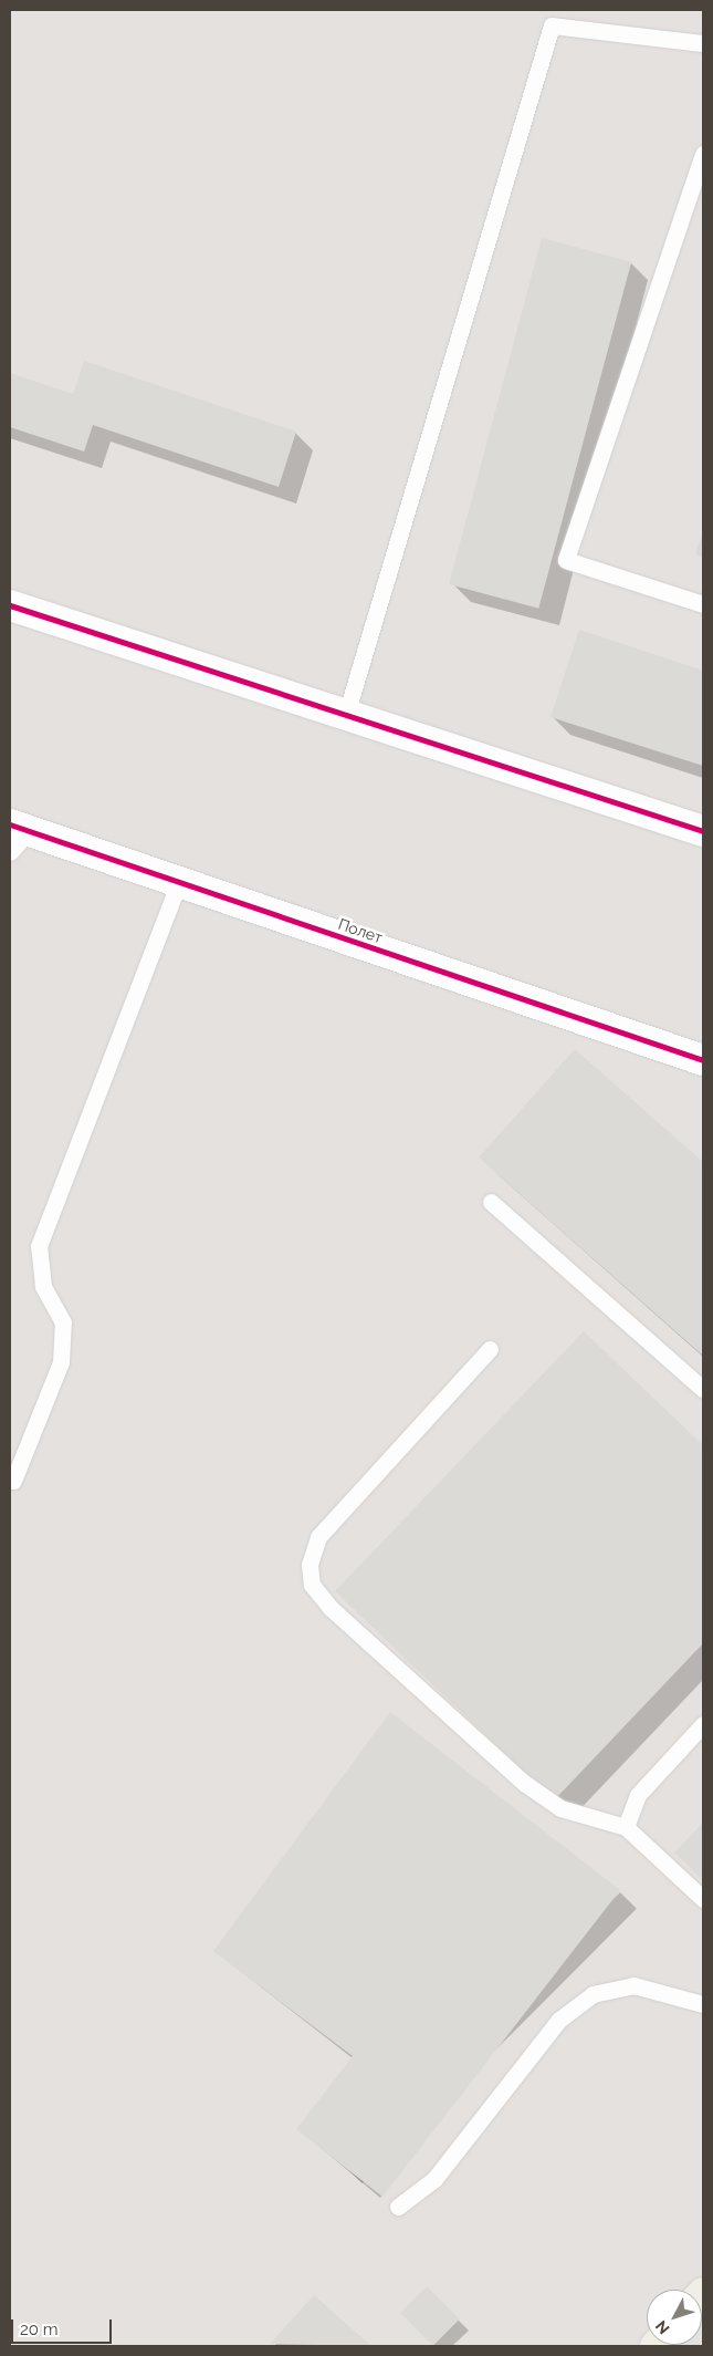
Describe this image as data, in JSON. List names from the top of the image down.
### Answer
{
  "streets": {
    "street": ["Полет"]
  },
  "scale_bar": "20 m",
  "north": "bottom left"
}
